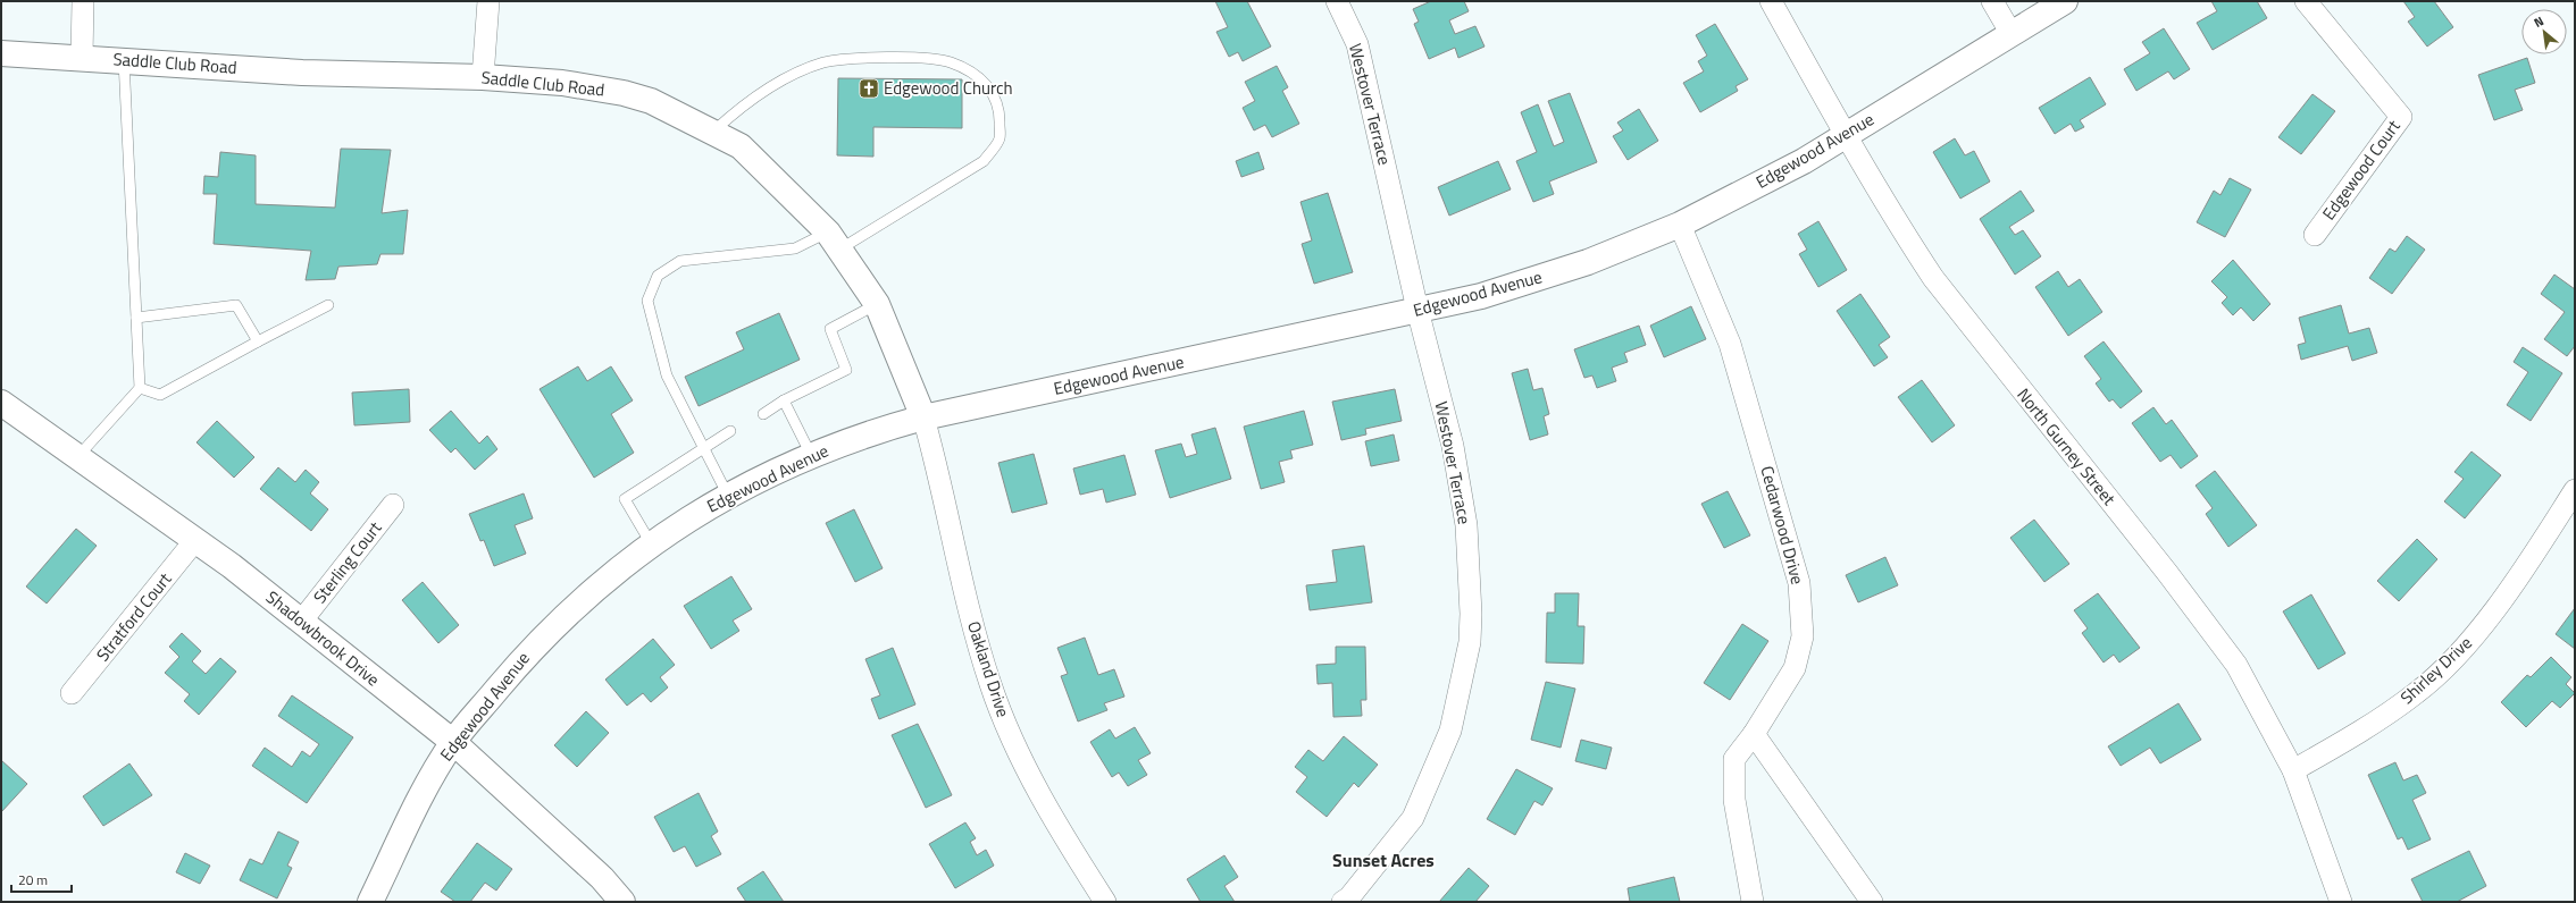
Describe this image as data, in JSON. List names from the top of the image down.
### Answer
{
  "streets": {
    "street": [
      "Saddle Club Road",
      "Westover Terrace",
      "Edgewood Avenue",
      "Edgewood Court",
      "North Gurney Street",
      "Cedarwood Drive",
      "Sterling Court",
      "Stratford Court",
      "Shadowbrook Drive",
      "Oakland Drive",
      "Shirley Drive"
    ]
  },
  "crossings": [
    ["Saddle Club Road", "Edgewood Avenue"],
    ["Saddle Club Road", "Oakland Drive"],
    ["Westover Terrace", "Edgewood Avenue"],
    ["Edgewood Avenue", "North Gurney Street"],
    ["Edgewood Avenue", "Cedarwood Drive"],
    ["Edgewood Avenue", "Shadowbrook Drive"],
    ["Edgewood Avenue", "Oakland Drive"],
    ["North Gurney Street", "Shirley Drive"],
    ["Sterling Court", "Shadowbrook Drive"],
    ["Stratford Court", "Shadowbrook Drive"]
  ],
  "districts": ["Sunset Acres"],
  "places": {
    "church": ["Edgewood Church"]
  },
  "scale_bar": "20 m",
  "north": "top left"
}
